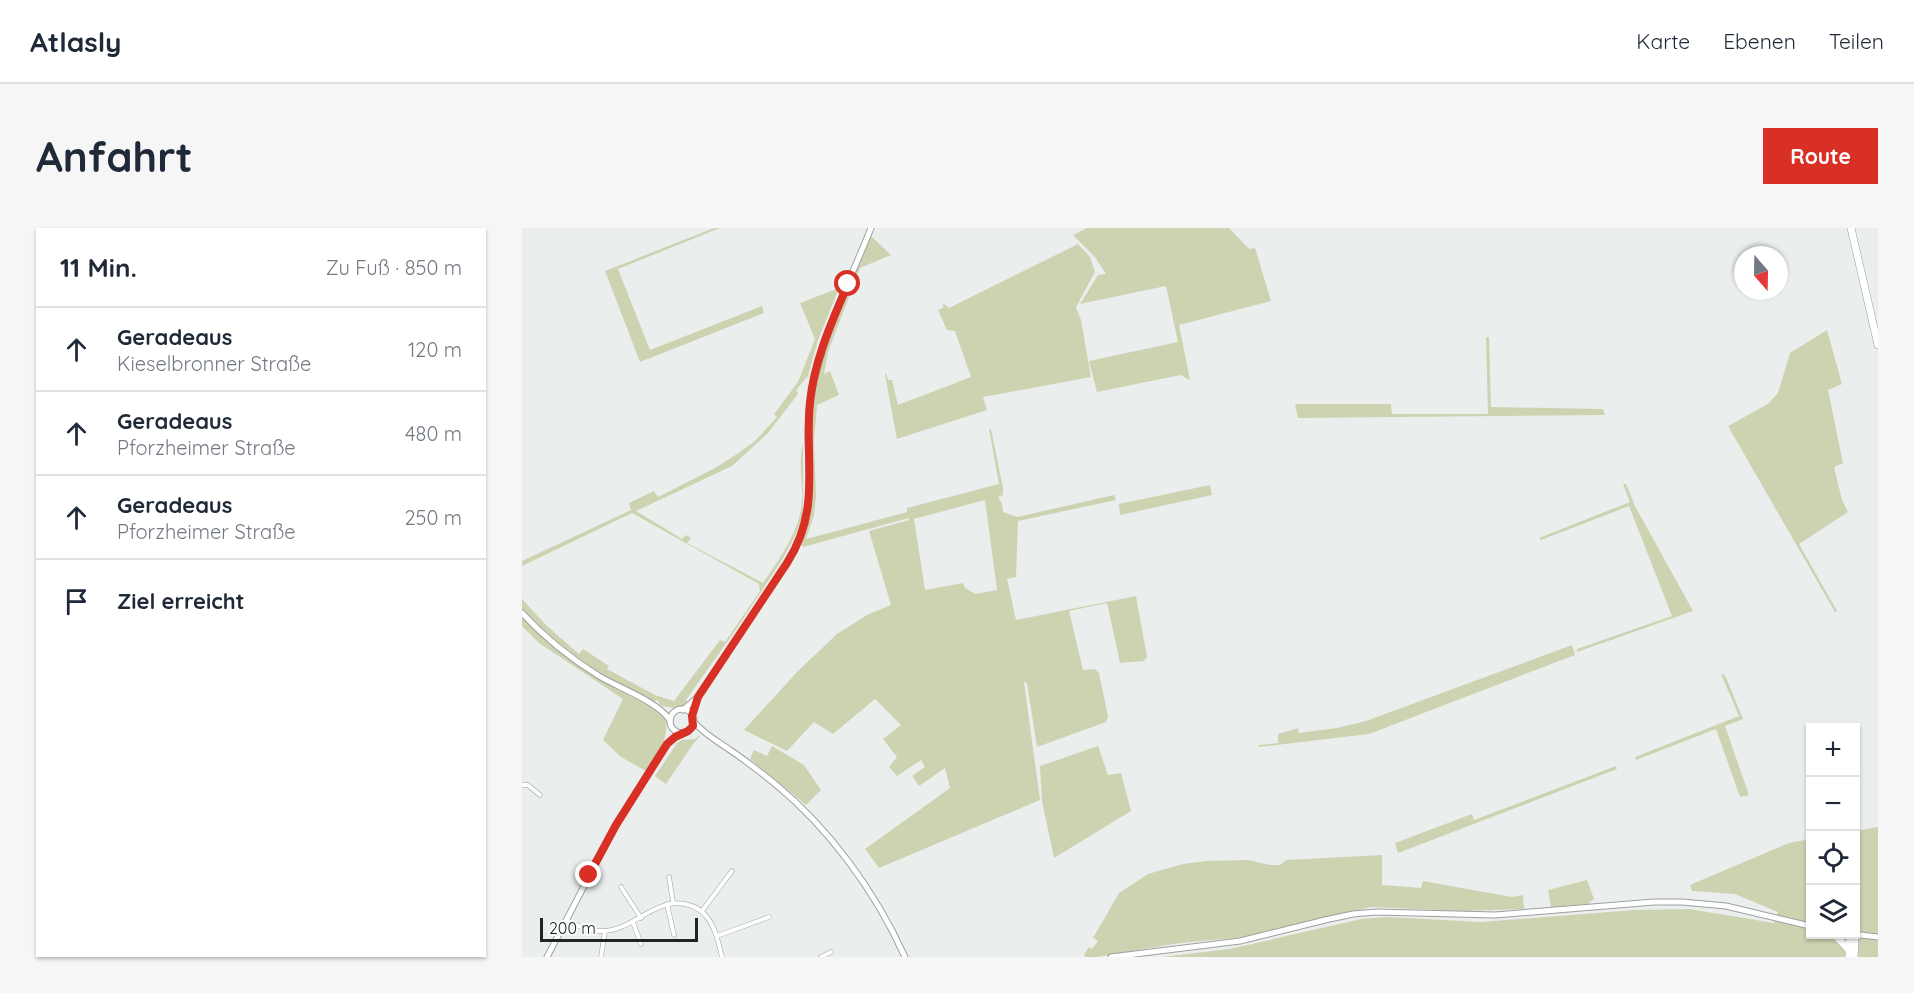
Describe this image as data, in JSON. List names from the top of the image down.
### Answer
{
  "scale_bar": "200 m",
  "north": "bottom",
  "page": {
    "header": "Atlasly",
    "nav": ["Karte", "Ebenen", "Teilen"],
    "buttons": "Route",
    "title": "Anfahrt",
    "heading": ["11 Min.", "Zu Fuß · 850 m"],
    "list": [
      ["Geradeaus", "Kieselbronner Straße", "120 m"],
      ["Geradeaus", "Pforzheimer Straße", "480 m"],
      ["Geradeaus", "Pforzheimer Straße", "250 m"],
      "Ziel erreicht"
    ],
    "map_buttons": ["+", "−"],
    "scale": "200 m"
  }
}
